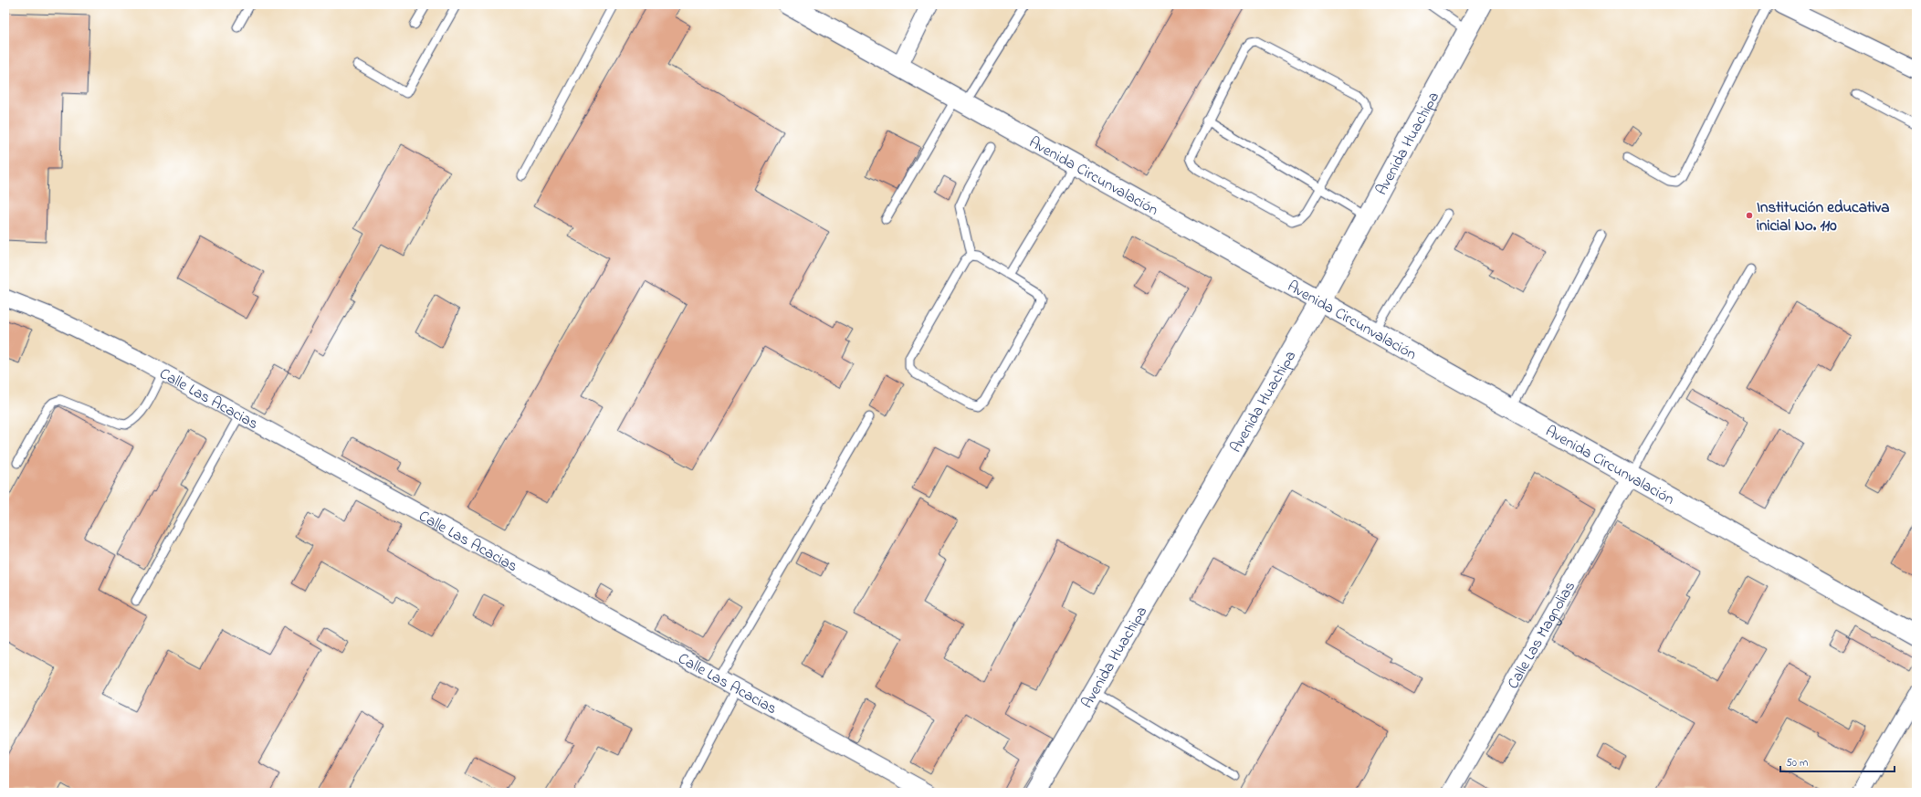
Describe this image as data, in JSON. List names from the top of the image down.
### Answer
{
  "streets": {
    "street": [
      "Avenida Huachipa",
      "Avenida Circunvalación",
      "Calle Las Acacias",
      "Calle Las Magnolias"
    ]
  },
  "crossings": [
    ["Avenida Huachipa", "Avenida Circunvalación"],
    ["Avenida Circunvalación", "Calle Las Magnolias"]
  ],
  "places": ["Institución educativa inicial No. 110"],
  "scale_bar": "50 m"
}
